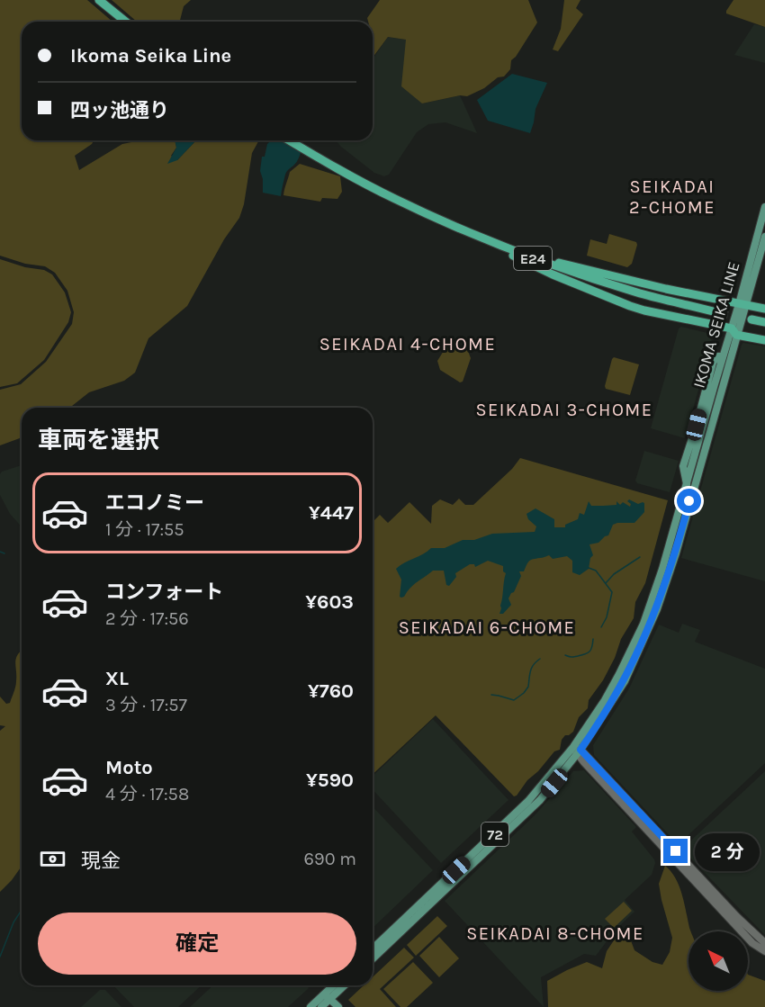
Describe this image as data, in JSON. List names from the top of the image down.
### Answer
{
  "streets": {
    "highway": ["E24"],
    "main road": ["IKOMA SEIKA LINE", "72"]
  },
  "districts": [
    "SEIKADAI 2-CHOME",
    "SEIKADAI 4-CHOME",
    "SEIKADAI 3-CHOME",
    "SEIKADAI 6-CHOME",
    "SEIKADAI 8-CHOME"
  ],
  "north": "top left",
  "page": {
    "banner": ["Ikoma Seika Line", "四ッ池通り"],
    "heading": "車両を選択",
    "list": [
      {
        "name": "エコノミー",
        "note": "1 分 · 17:55",
        "value": "¥447"
      },
      {
        "name": "コンフォート",
        "note": "2 分 · 17:56",
        "value": "¥603"
      },
      {
        "name": "XL",
        "note": "3 分 · 17:57",
        "value": "¥760"
      },
      {
        "name": "Moto",
        "note": "4 分 · 17:58",
        "value": "¥590"
      }
    ],
    "pay": ["現金", "690 m"],
    "bubble": "2 分",
    "buttons": "確定"
  }
}
